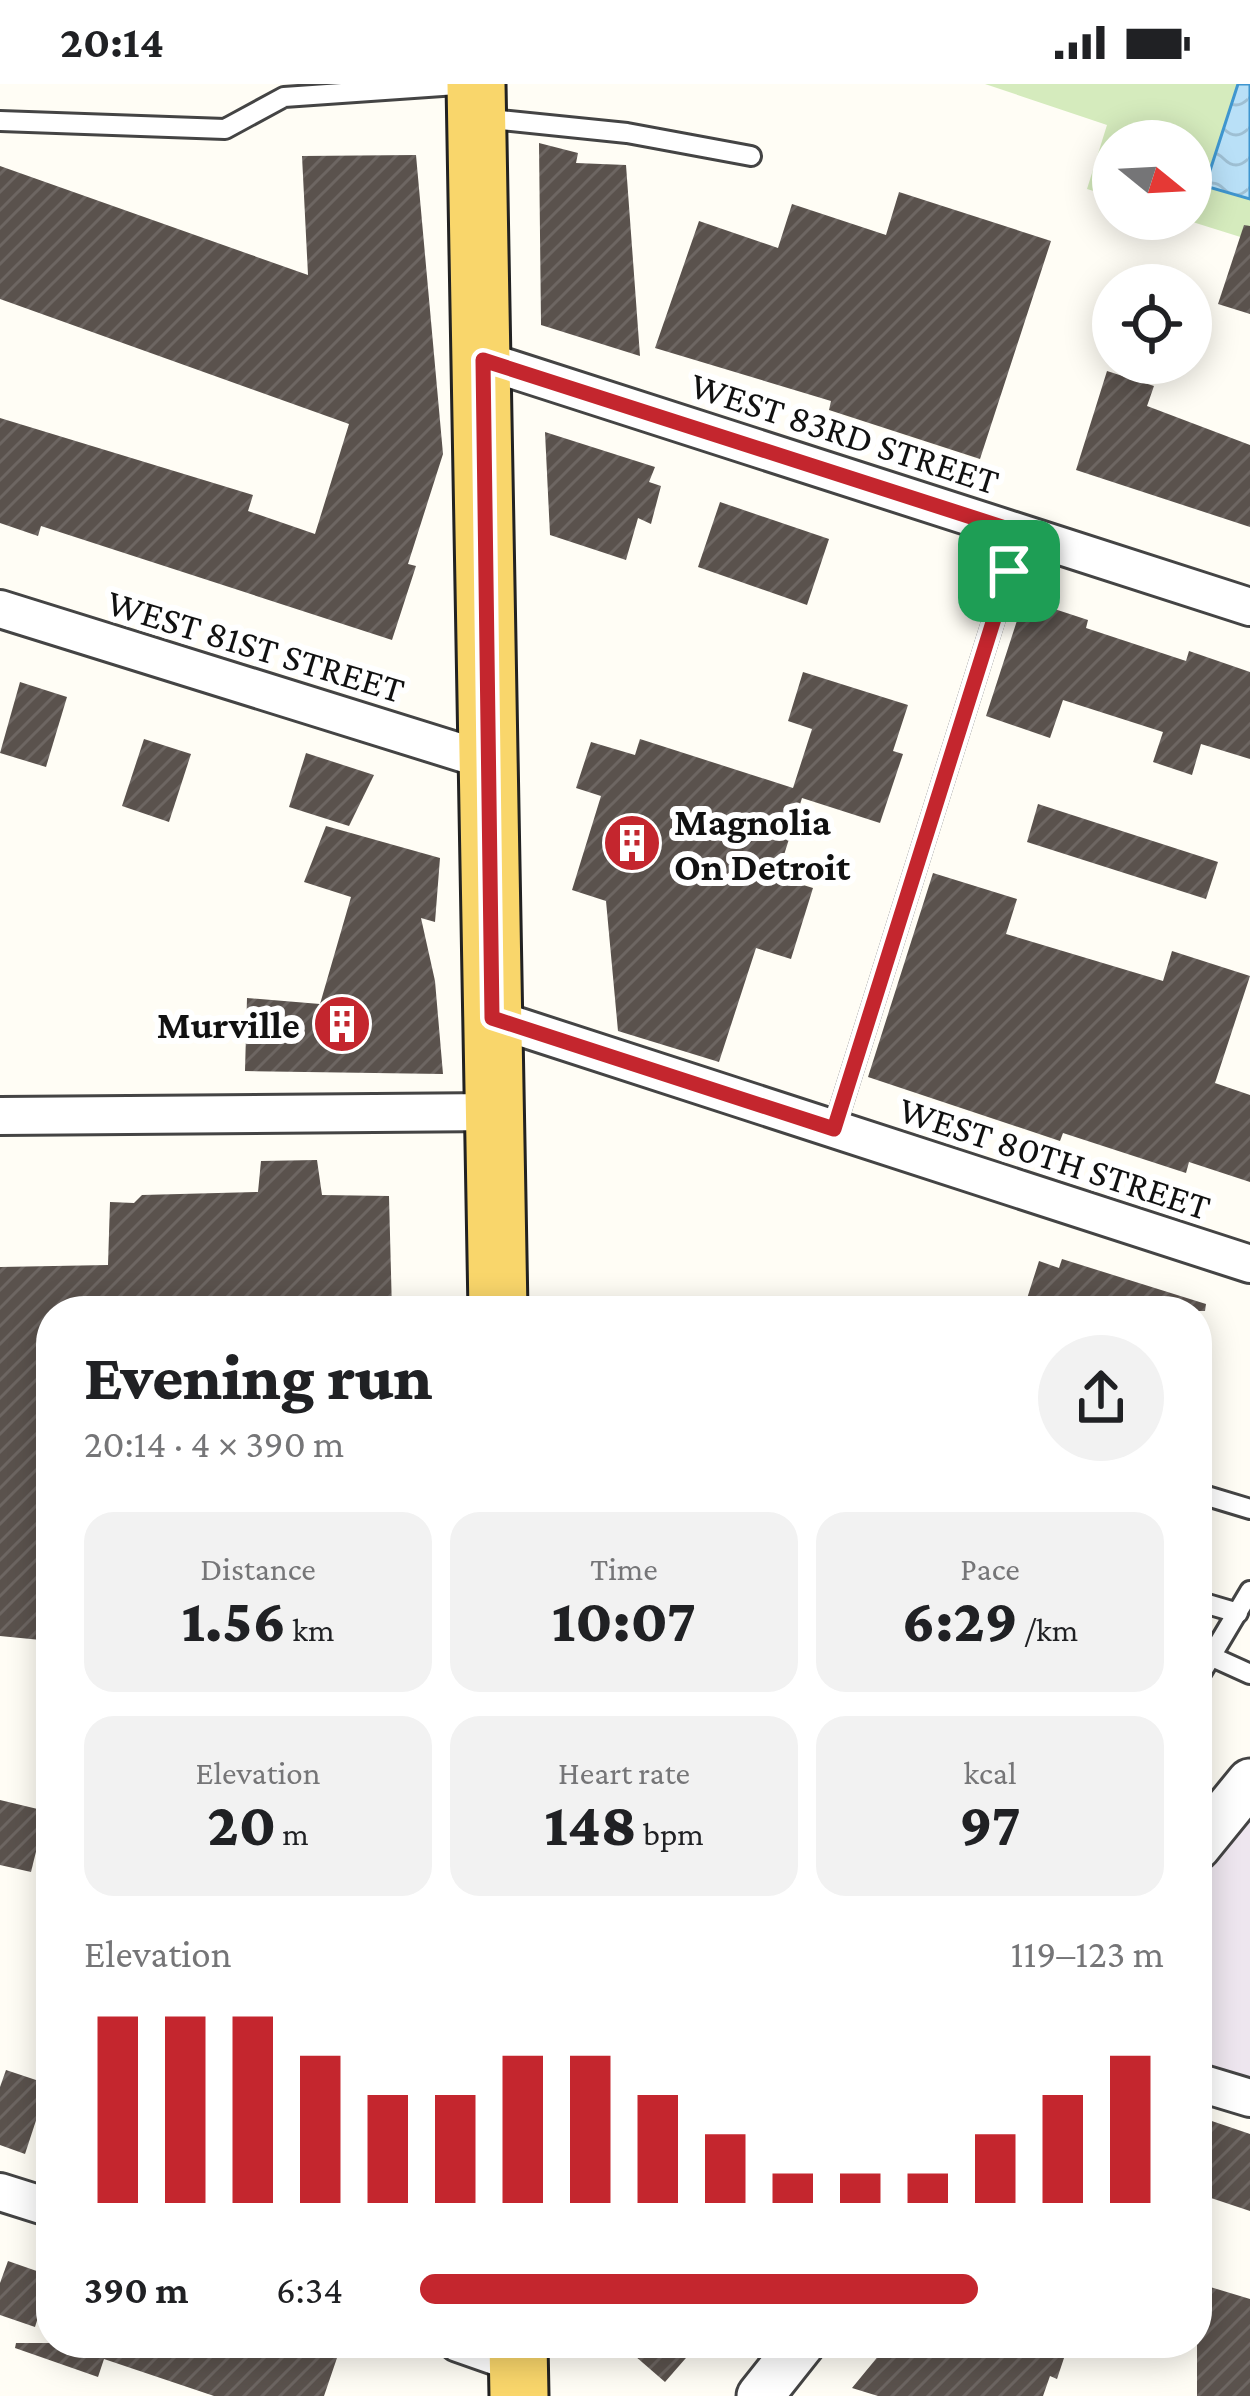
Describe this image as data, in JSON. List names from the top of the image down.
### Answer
{
  "streets": {
    "street": ["WEST 83RD STREET", "WEST 81ST STREET", "WEST 80TH STREET"]
  },
  "places": {
    "building": ["Magnolia On Detroit", "Murville"]
  },
  "north": "right",
  "page": {
    "status": "20:14",
    "heading": ["Evening run", "20:14 · 4 × 390 m"],
    "stats": [
      ["Distance", "1.56 km"],
      ["Time", "10:07"],
      ["Pace", "6:29 /km"],
      ["Elevation", "20 m"],
      ["Heart rate", "148 bpm"],
      ["kcal", "97"]
    ],
    "chart": ["Elevation", "119–123 m"],
    "list": [
      {
        "name": "390 m",
        "note": "6:34"
      }
    ]
  }
}
